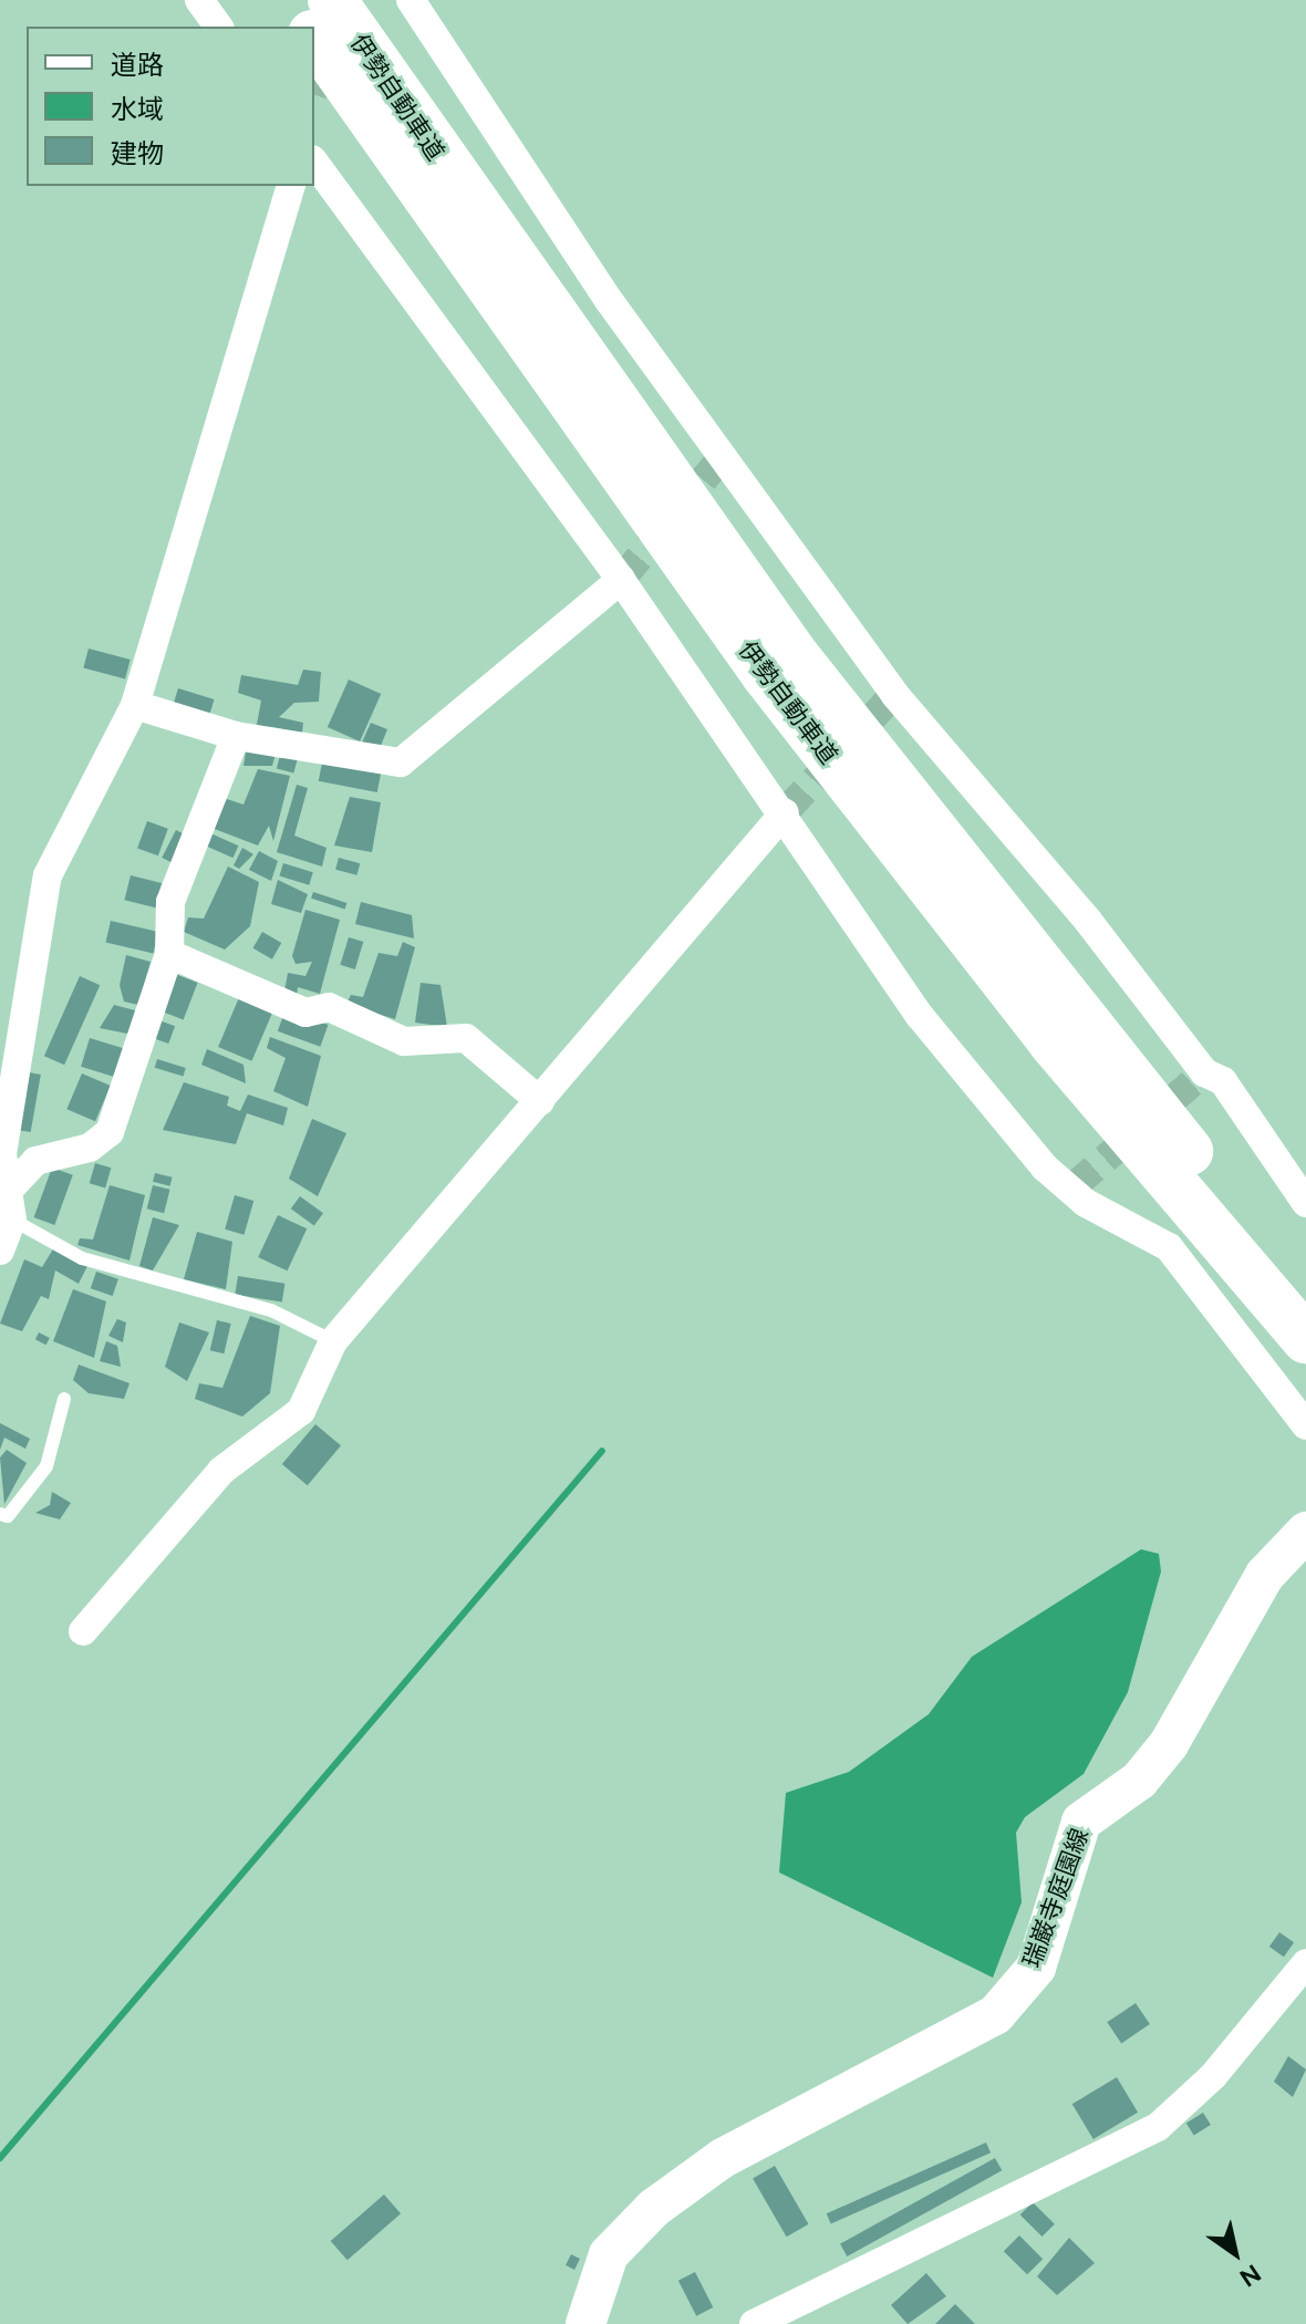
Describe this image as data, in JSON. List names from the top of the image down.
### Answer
{
  "streets": {
    "highway": ["伊勢自動車道"],
    "main road": ["瑞巌寺庭園線"]
  },
  "legend": ["道路", "水域", "建物"],
  "north": "bottom right"
}
